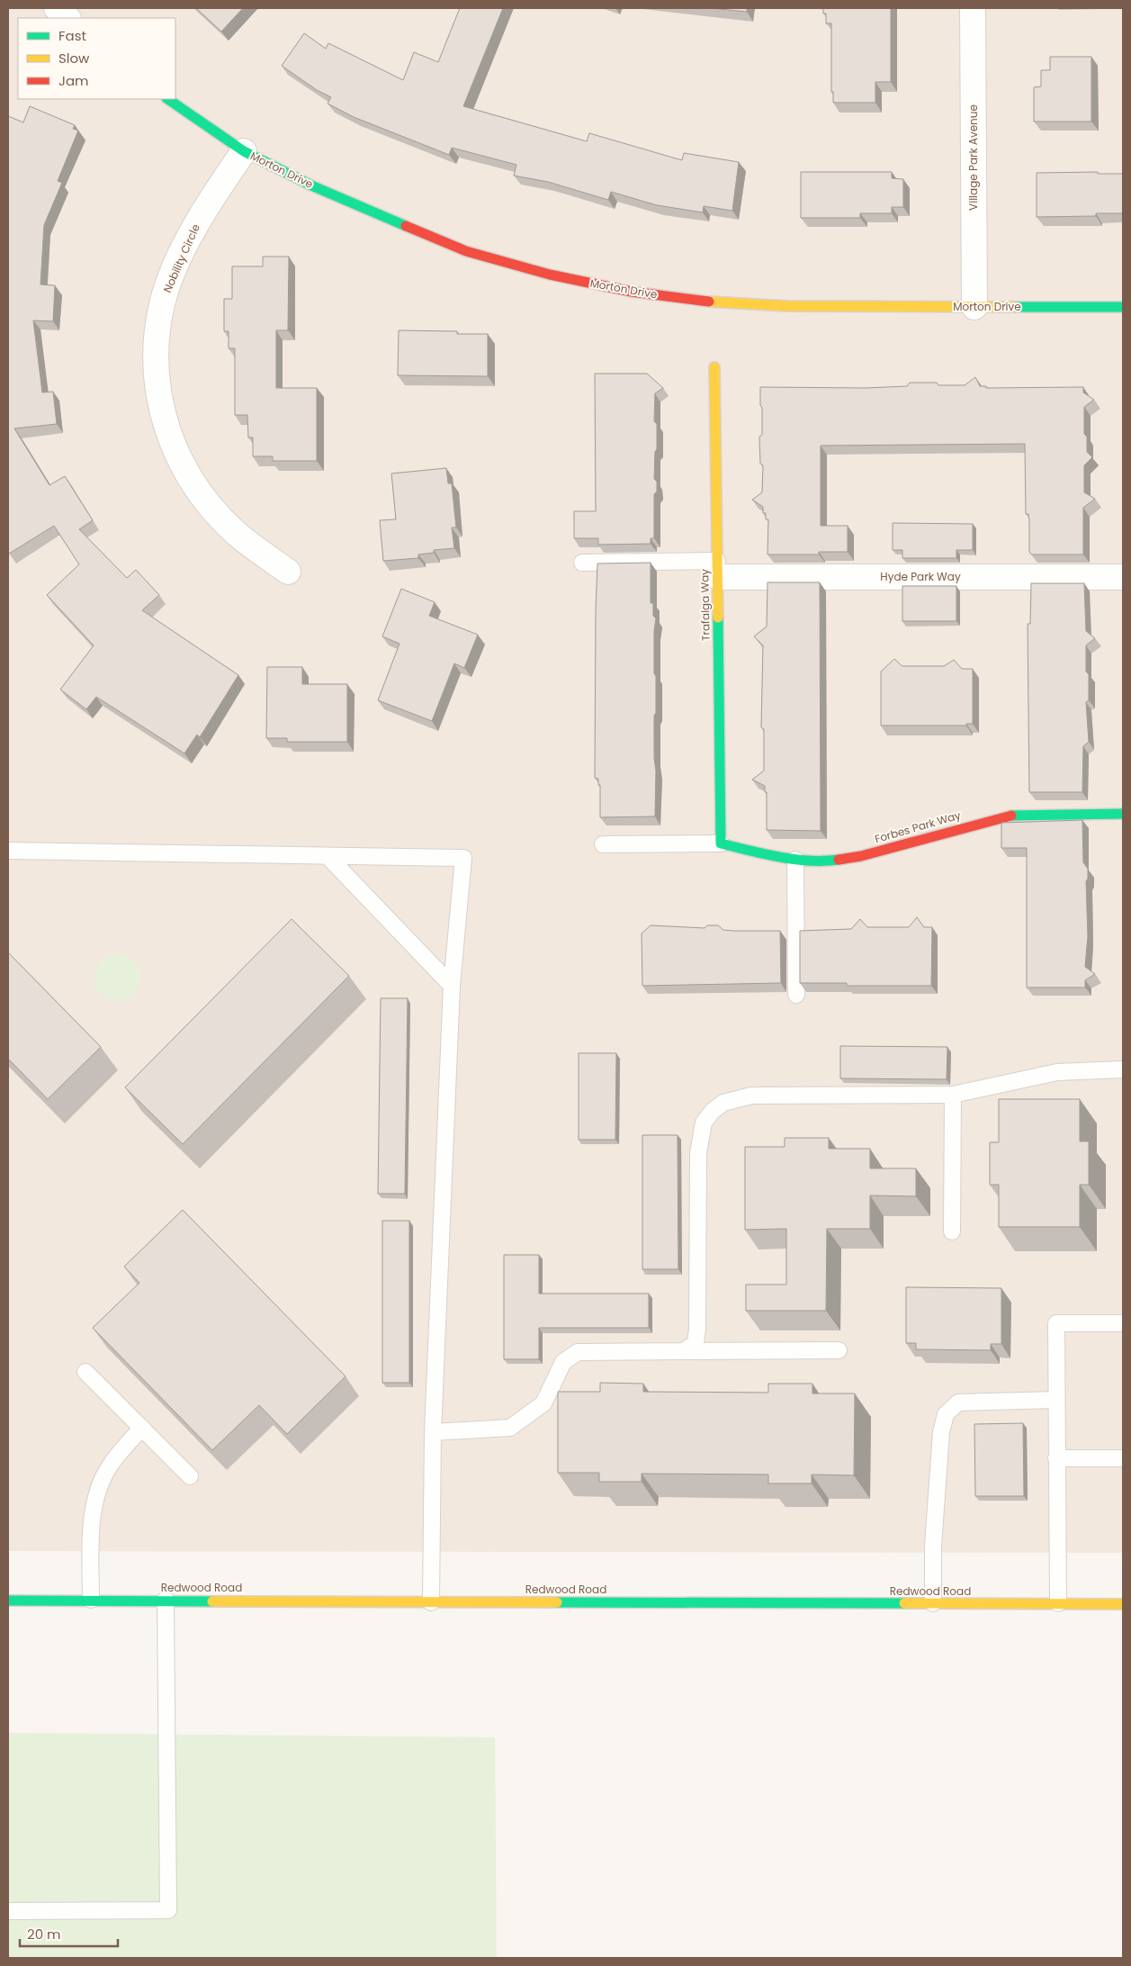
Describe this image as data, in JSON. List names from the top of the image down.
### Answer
{
  "streets": {
    "street": [
      "Village Park Avenue",
      "Morton Drive",
      "Nobility Circle",
      "Hyde Park Way",
      "Trafalga Way",
      "Forbes Park Way",
      "Redwood Road"
    ]
  },
  "crossings": [
    ["Village Park Avenue", "Morton Drive"],
    ["Morton Drive", "Nobility Circle"],
    ["Hyde Park Way", "Trafalga Way"],
    ["Trafalga Way", "Forbes Park Way"]
  ],
  "legend": ["Fast", "Slow", "Jam"],
  "scale_bar": "20 m"
}
